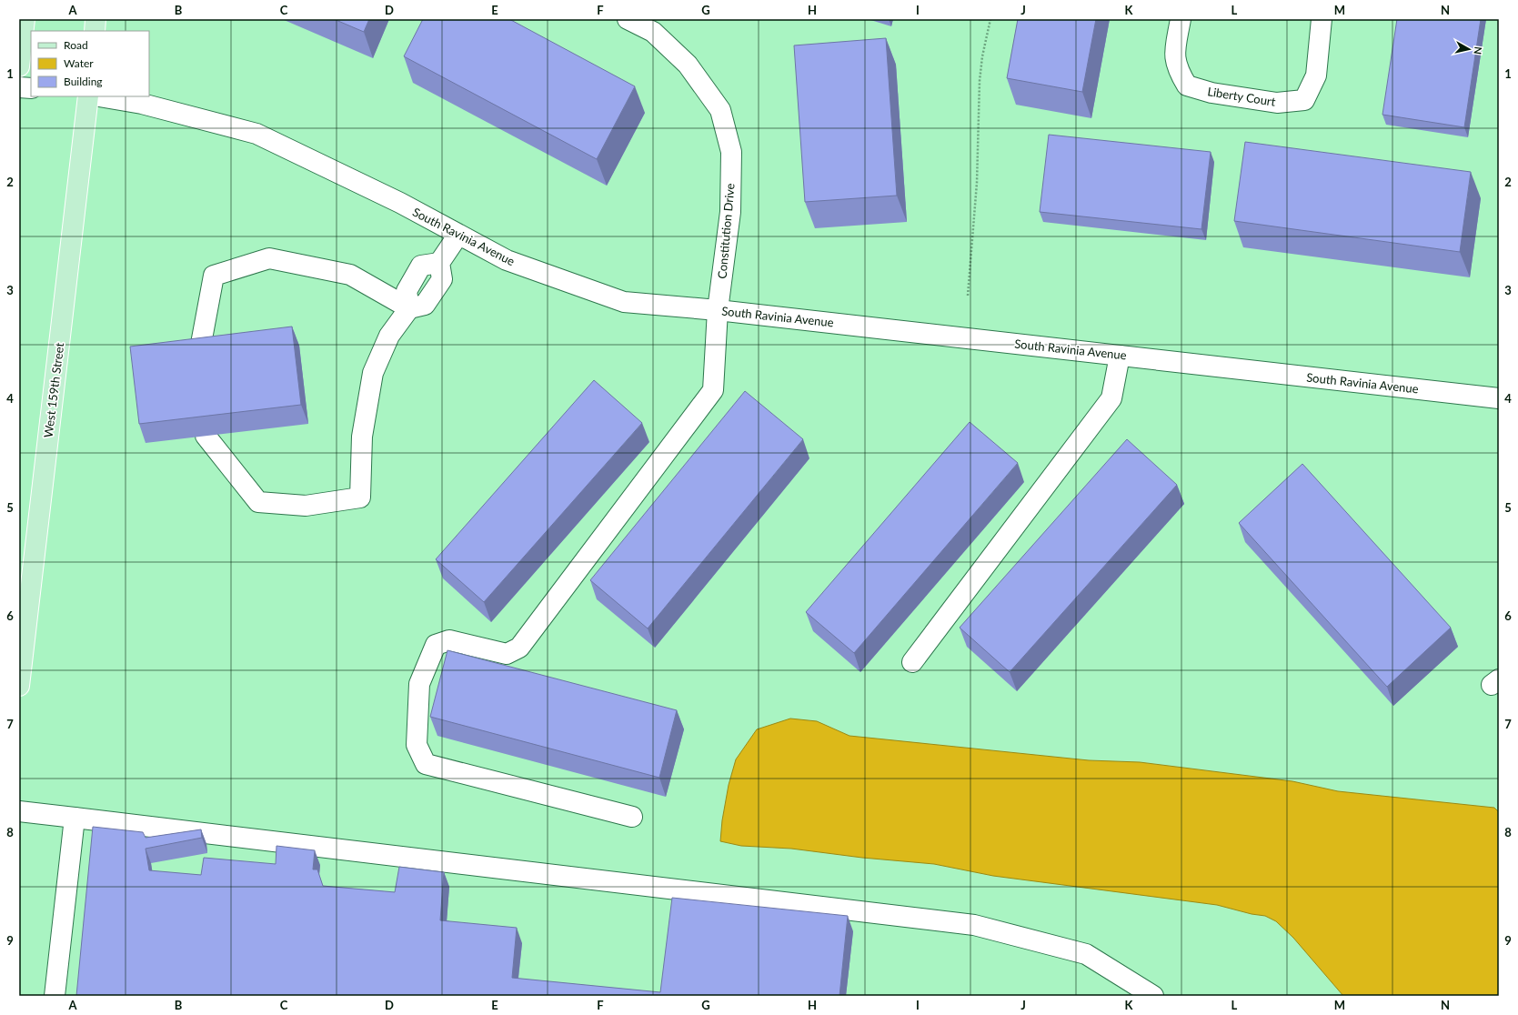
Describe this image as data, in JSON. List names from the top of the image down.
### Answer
{
  "streets": {
    "main road": ["West 159th Street"],
    "street": ["Liberty Court", "Constitution Drive", "South Ravinia Avenue"]
  },
  "crossings": [
    ["Constitution Drive", "South Ravinia Avenue"]
  ],
  "legend": ["Road", "Water", "Building"],
  "north": "right",
  "grid": {
    "columns": [
      "A",
      "B",
      "C",
      "D",
      "E",
      "F",
      "G",
      "H",
      "I",
      "J",
      "K",
      "L",
      "M",
      "N"
    ],
    "rows": [
      "1",
      "2",
      "3",
      "4",
      "5",
      "6",
      "7",
      "8",
      "9"
    ]
  }
}
